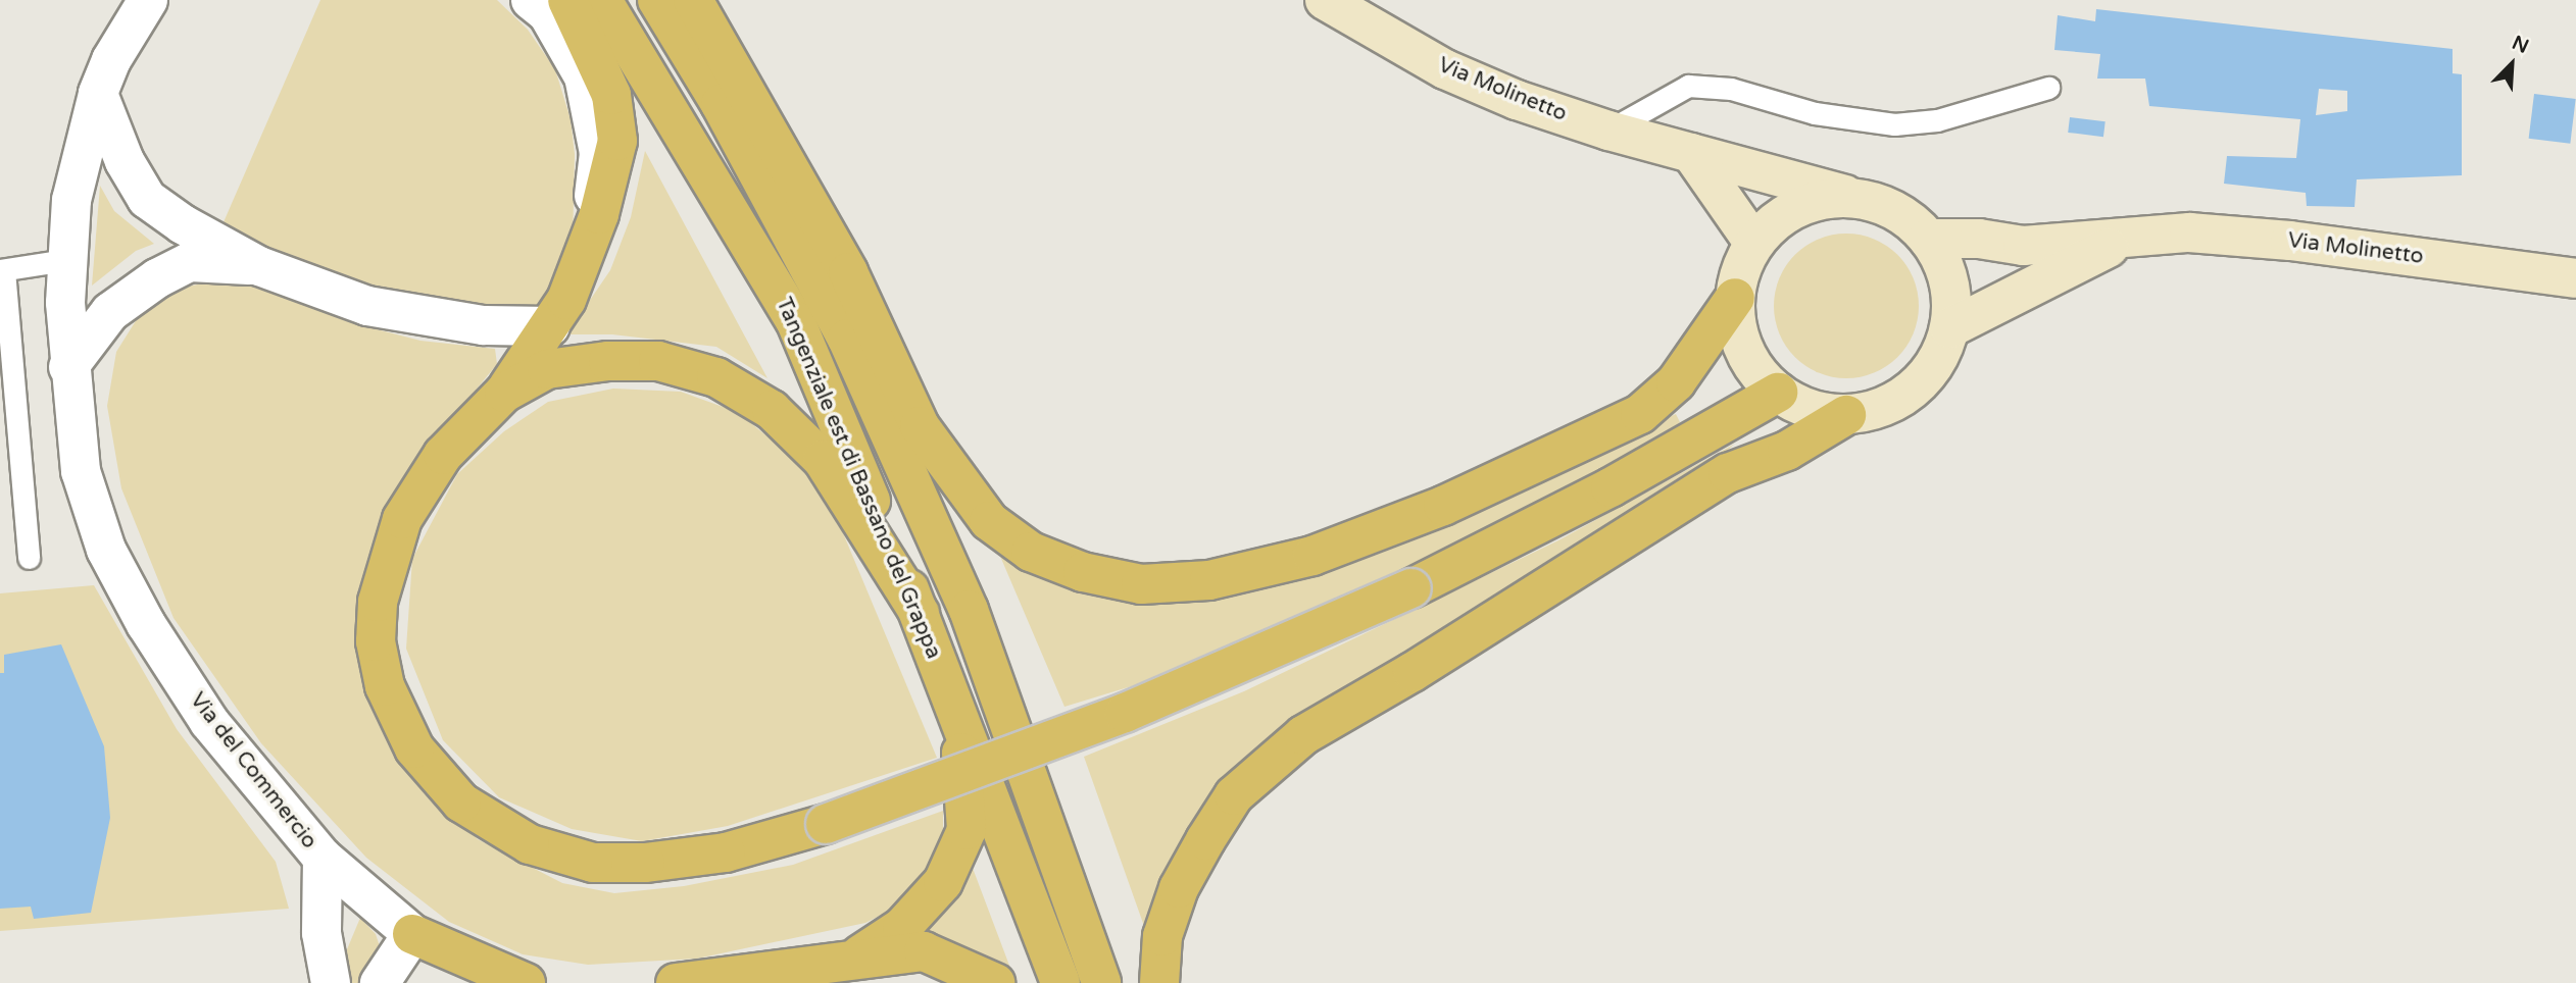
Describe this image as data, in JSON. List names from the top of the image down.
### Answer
{
  "streets": {
    "highway": ["Tangenziale est di Bassano del Grappa"],
    "main road": ["Via Molinetto"],
    "street": ["Via del Commercio"]
  },
  "north": "top right"
}
